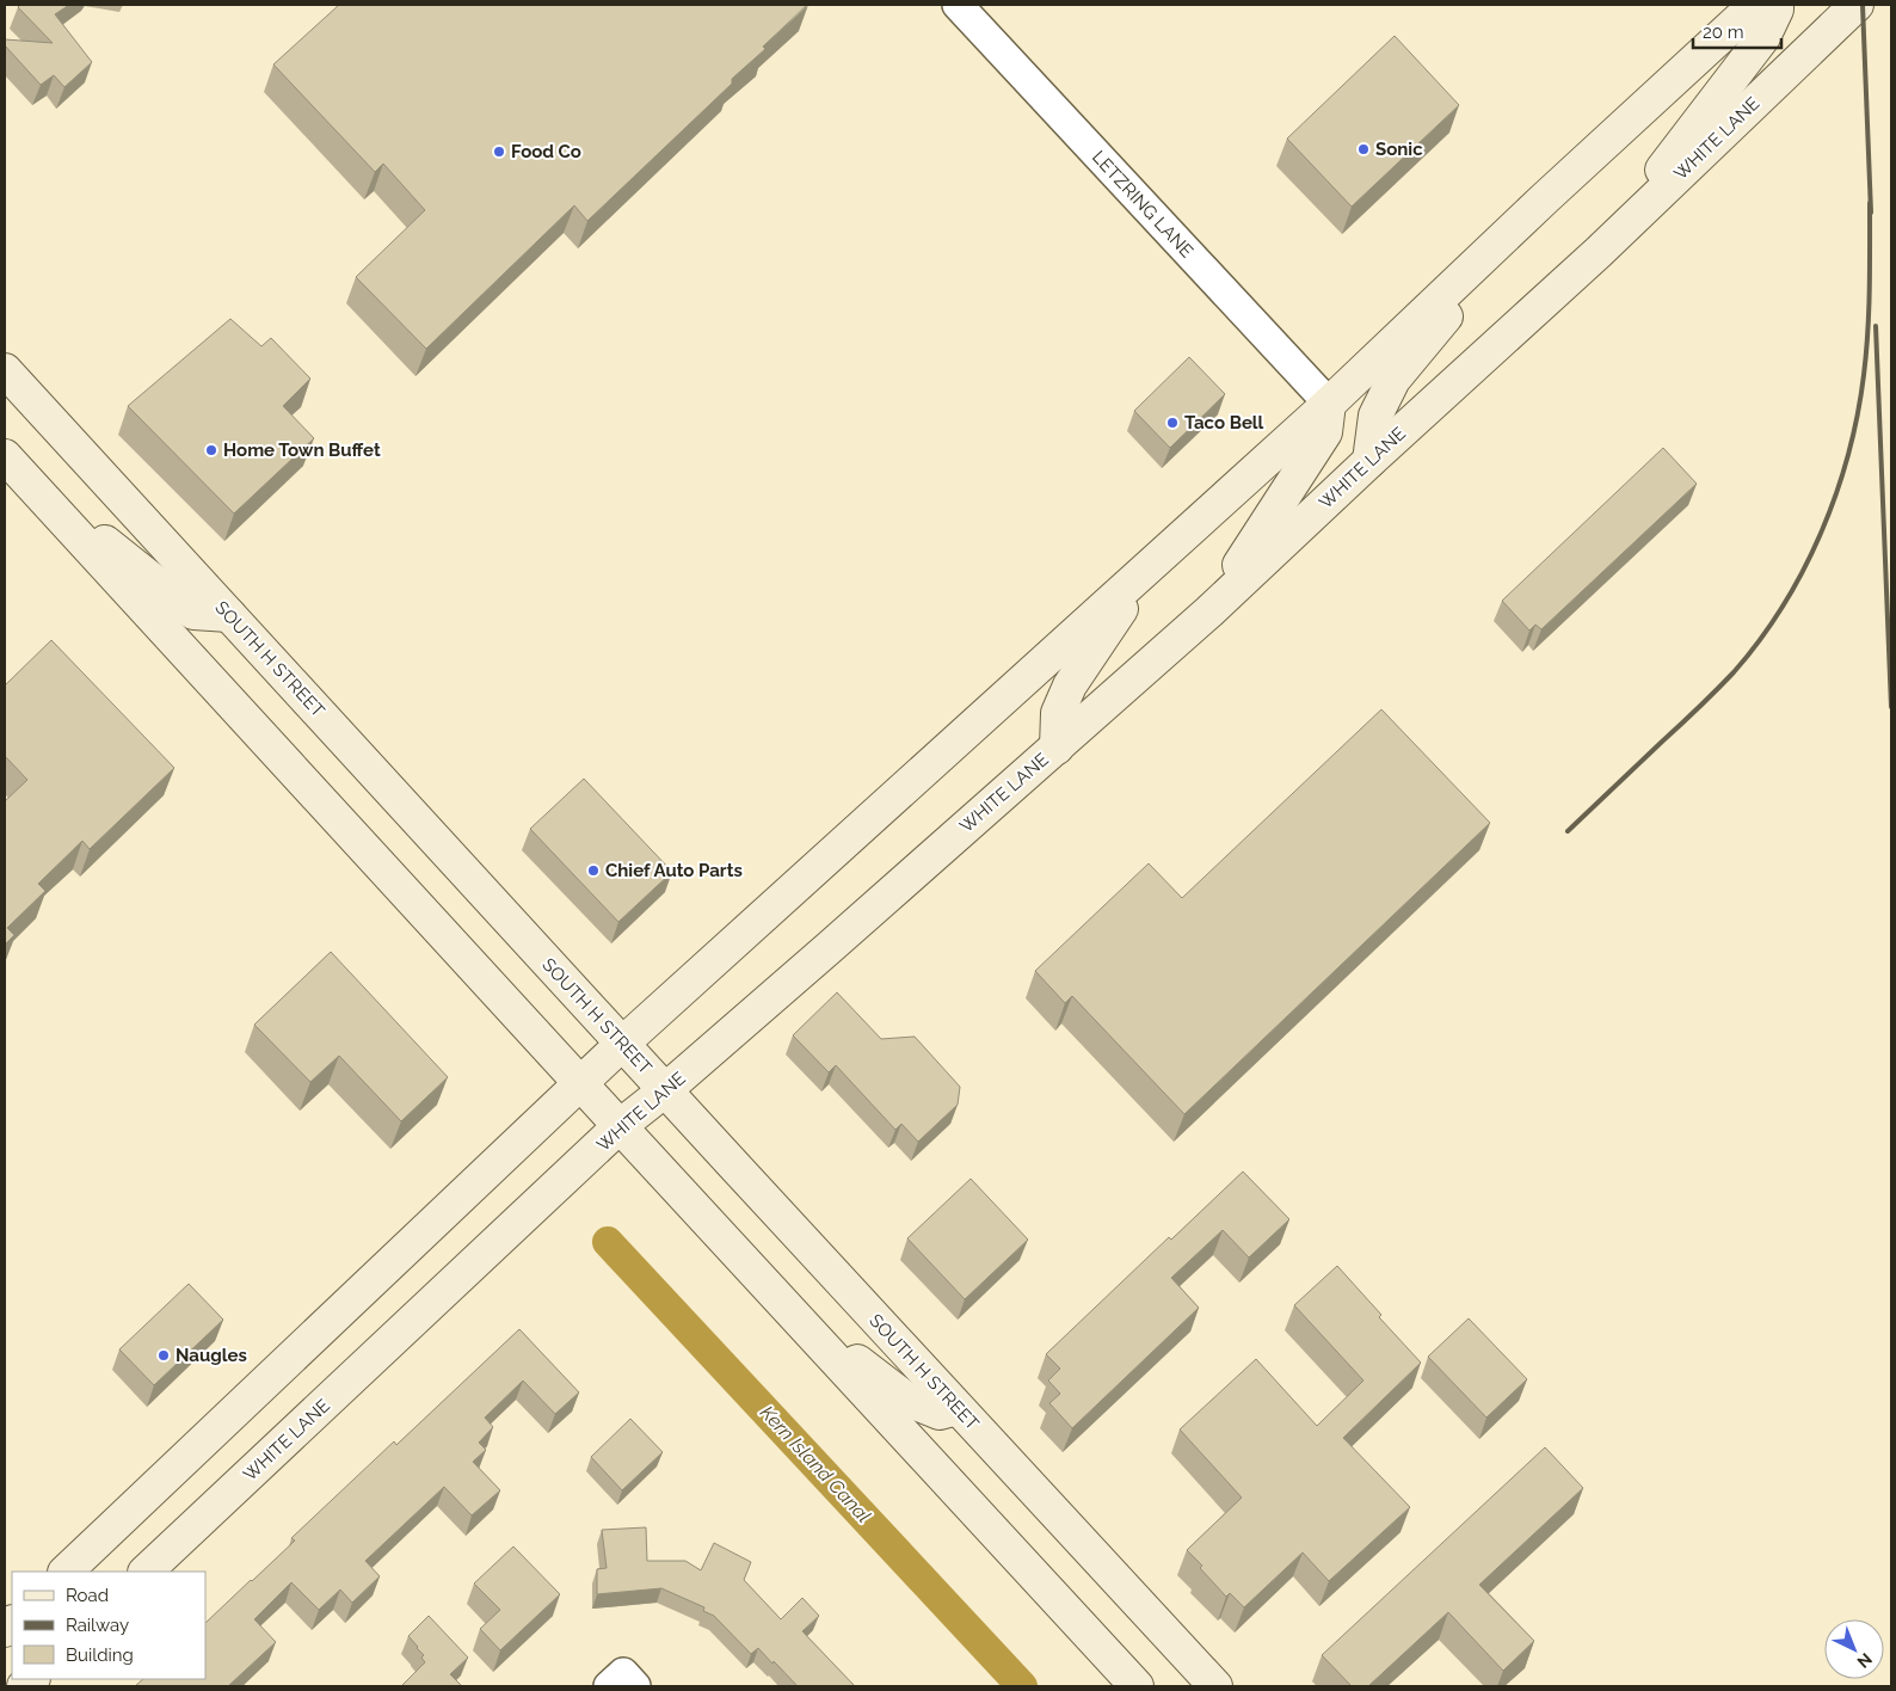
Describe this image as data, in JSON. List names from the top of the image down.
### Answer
{
  "streets": {
    "main road": ["WHITE LANE", "SOUTH H STREET"],
    "street": ["LETZRING LANE"]
  },
  "crossings": [
    ["WHITE LANE", "SOUTH H STREET"]
  ],
  "water": ["Kern Island Canal"],
  "places": [
    "Sonic",
    "Food Co",
    "Taco Bell",
    "Home Town Buffet",
    "Chief Auto Parts",
    "Naugles"
  ],
  "legend": ["Road", "Railway", "Building"],
  "scale_bar": "20 m",
  "north": "bottom right"
}
